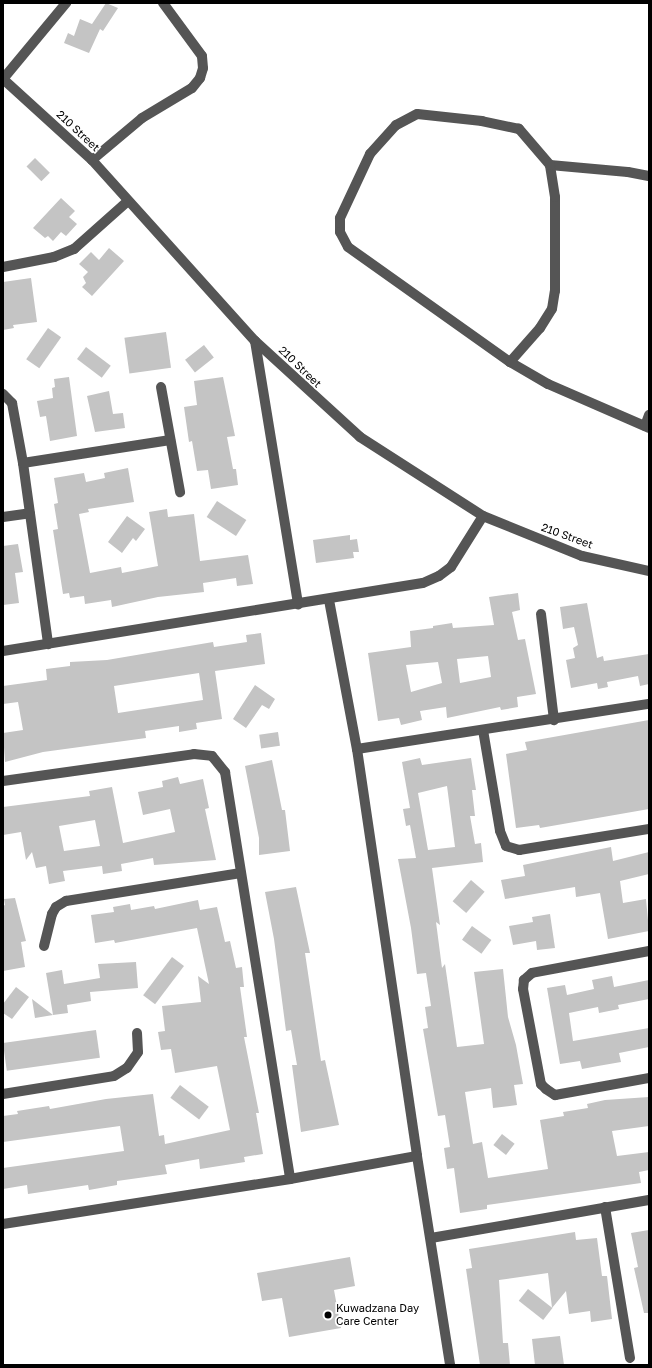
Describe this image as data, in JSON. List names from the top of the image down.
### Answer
{
  "streets": {
    "street": ["210 Street"]
  },
  "places": ["Kuwadzana Day Care Center"]
}
